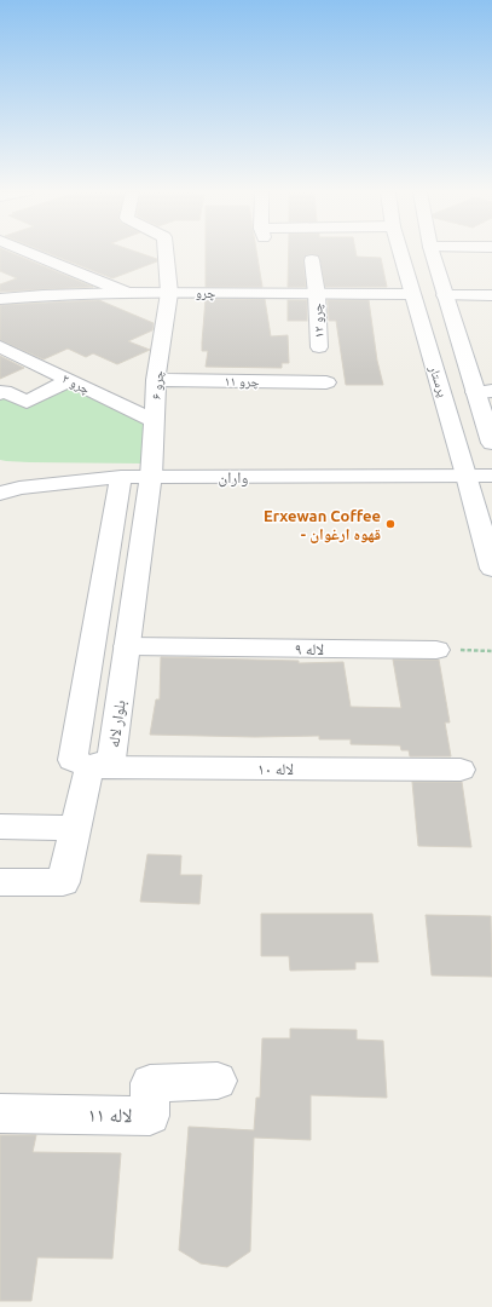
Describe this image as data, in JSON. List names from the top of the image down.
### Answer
{
  "streets": {
    "street": [
      "چرو",
      "چرو ۱۲",
      "چرو ۱۱",
      "پرستار",
      "چرو ۲",
      "چرو ۶",
      "واران",
      "لاله ۹",
      "بلوار لاله",
      "لاله ۱۰",
      "لاله ۱۱"
    ]
  },
  "crossings": [
    ["چرو", "چرو ۱۲"],
    ["چرو", "پرستار"],
    ["چرو", "چرو ۶"],
    ["چرو ۱۱", "چرو ۶"],
    ["پرستار", "واران"],
    ["چرو ۲", "چرو ۶"],
    ["چرو ۶", "واران"],
    ["چرو ۶", "بلوار لاله"],
    ["واران", "بلوار لاله"],
    ["لاله ۹", "بلوار لاله"],
    ["بلوار لاله", "لاله ۱۰"]
  ],
  "places": ["Erxewan Coffee - قهوه ارغوان"]
}
